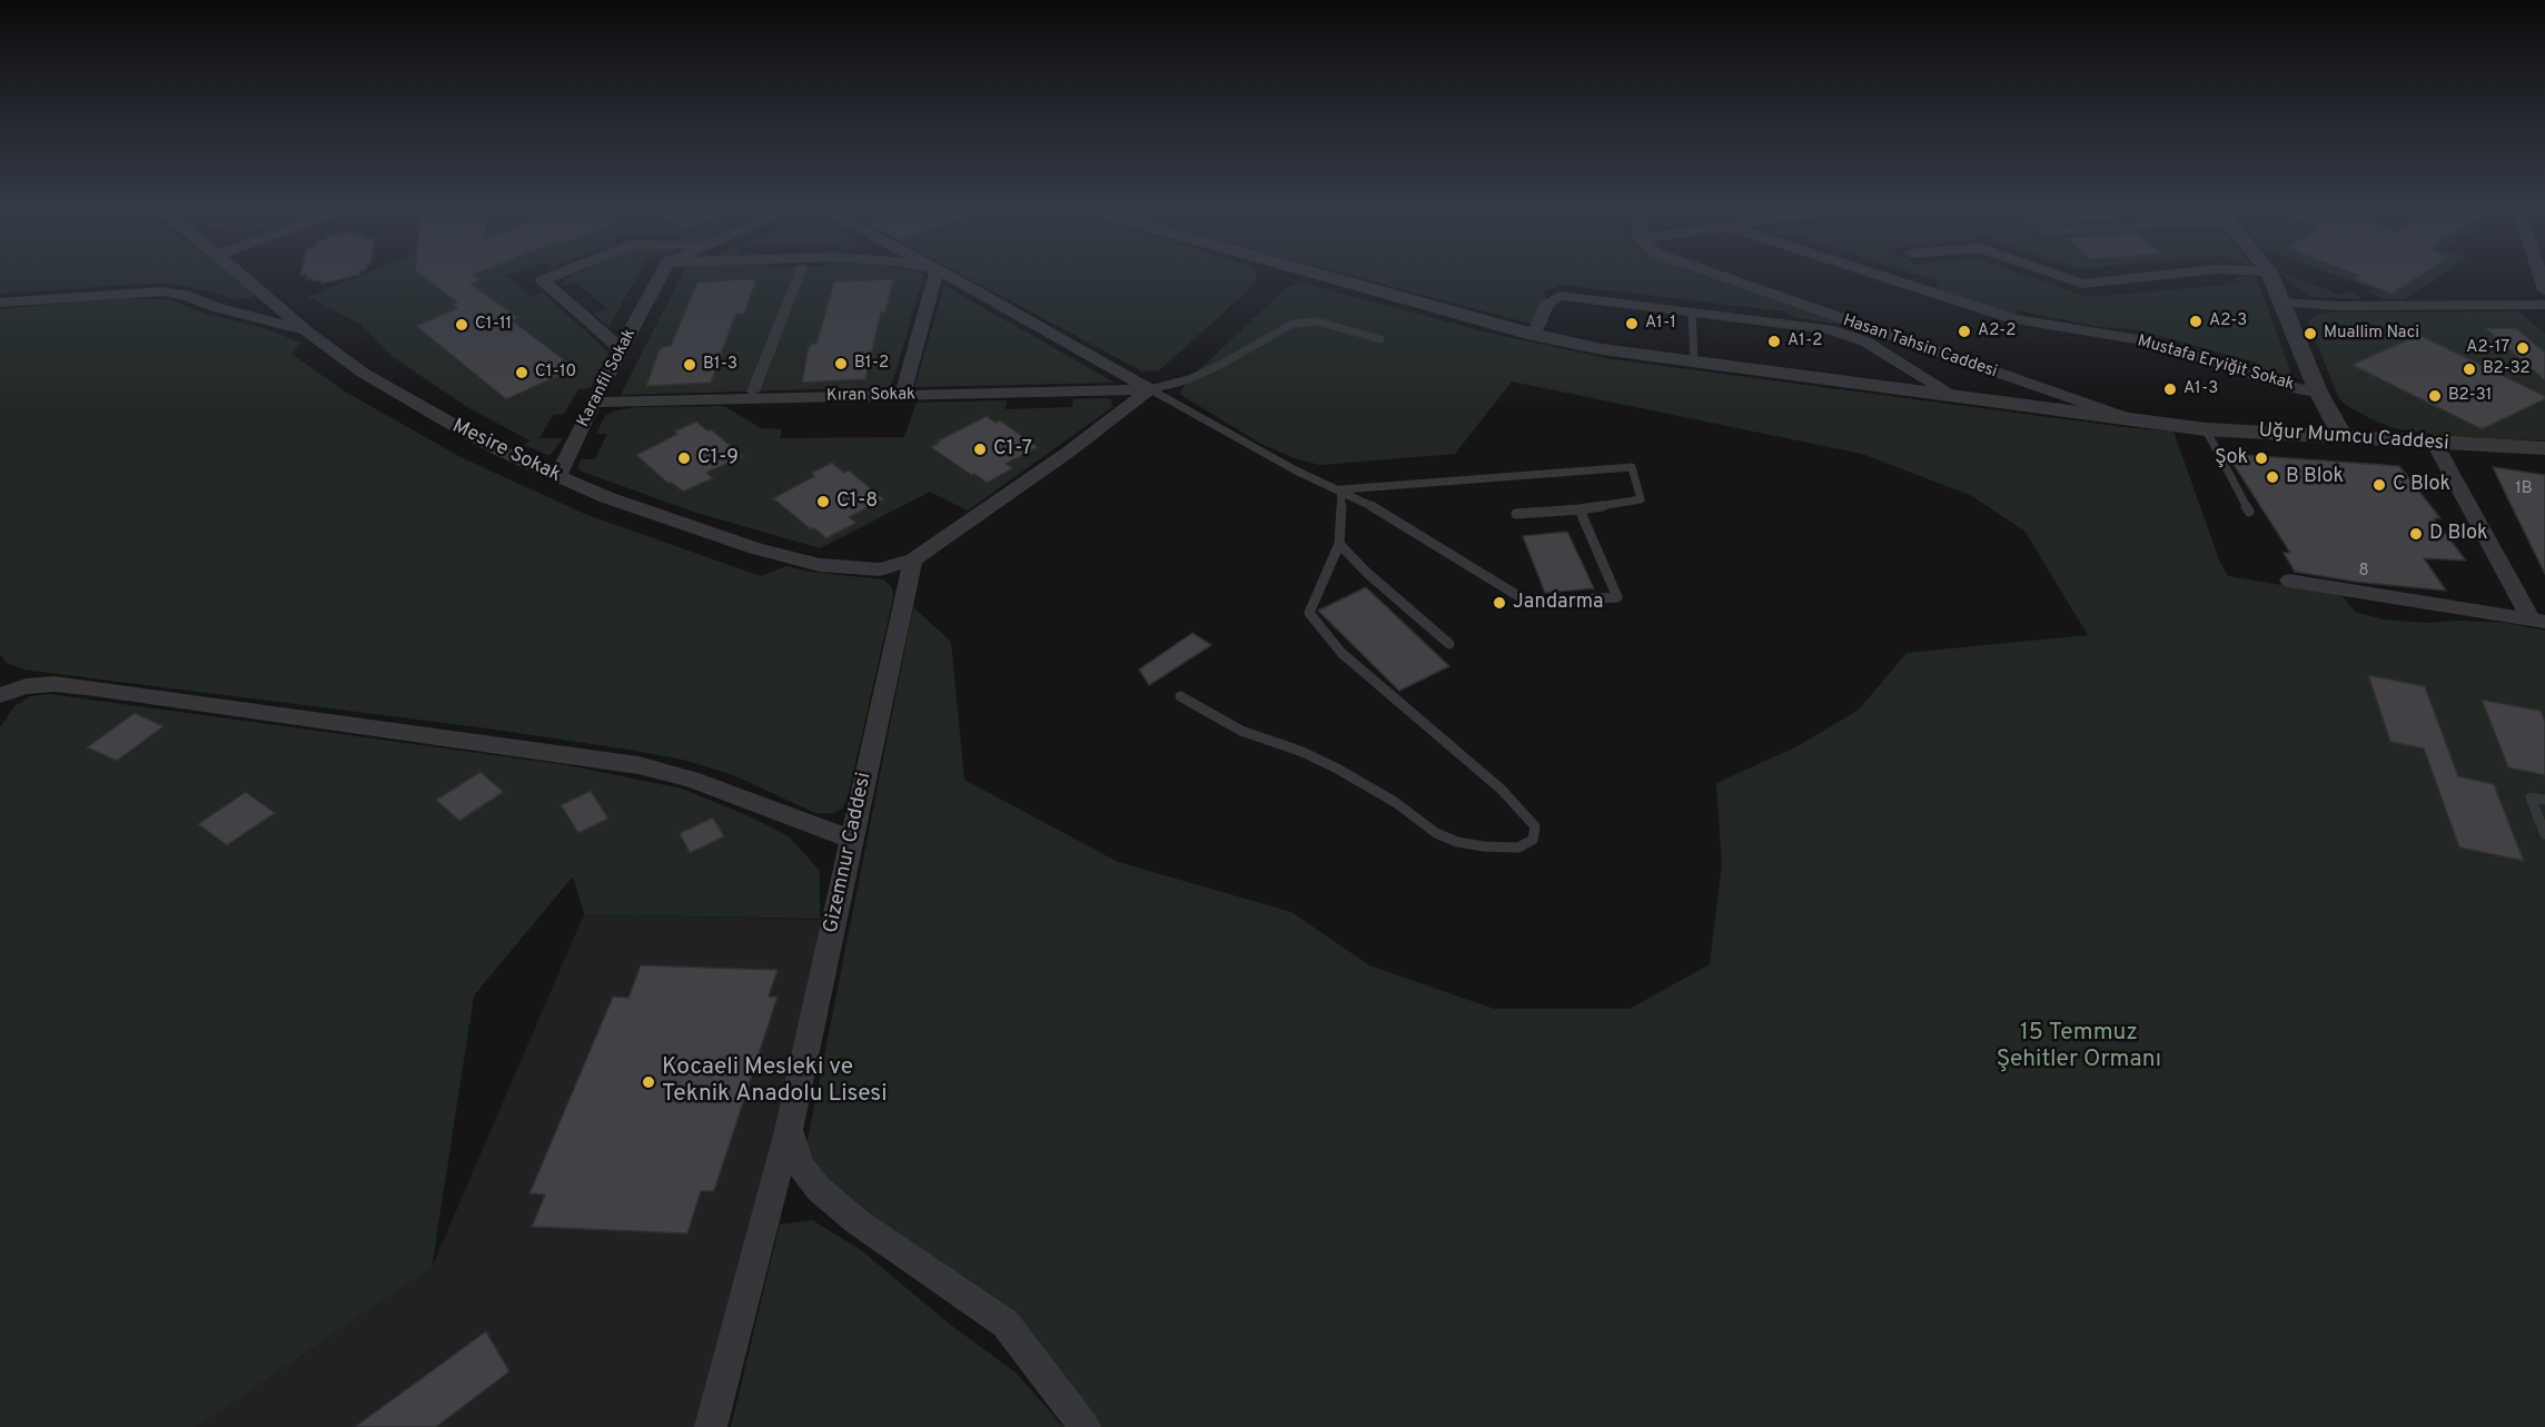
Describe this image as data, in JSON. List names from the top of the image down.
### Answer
{
  "streets": {
    "street": [
      "Hasan Tahsin Caddesi",
      "Mustafa Eryiğit Sokak",
      "Karanfil Sokak",
      "Kıran Sokak",
      "Uğur Mumcu Caddesi",
      "Mesire Sokak",
      "Gizemnur Caddesi"
    ]
  },
  "crossings": [
    ["Hasan Tahsin Caddesi", "Uğur Mumcu Caddesi"],
    ["Karanfil Sokak", "Kıran Sokak"],
    ["Karanfil Sokak", "Mesire Sokak"],
    ["Mesire Sokak", "Gizemnur Caddesi"]
  ],
  "parks": ["15 Temmuz Şehitler Ormanı"],
  "places": [
    "A2-3",
    "A1-1",
    "C1-11",
    "A2-2",
    "Muallim Naci",
    "A1-2",
    "A2-17",
    "B1-2",
    "B1-3",
    "B2-32",
    "C1-10",
    "A1-3",
    "B2-31",
    "C1-7",
    "C1-9",
    "Şok",
    "B Blok",
    "C Blok",
    "C1-8",
    "D Blok",
    "Jandarma",
    "Kocaeli Mesleki ve Teknik Anadolu Lisesi"
  ],
  "house_numbers": ["1B", "8"]
}
